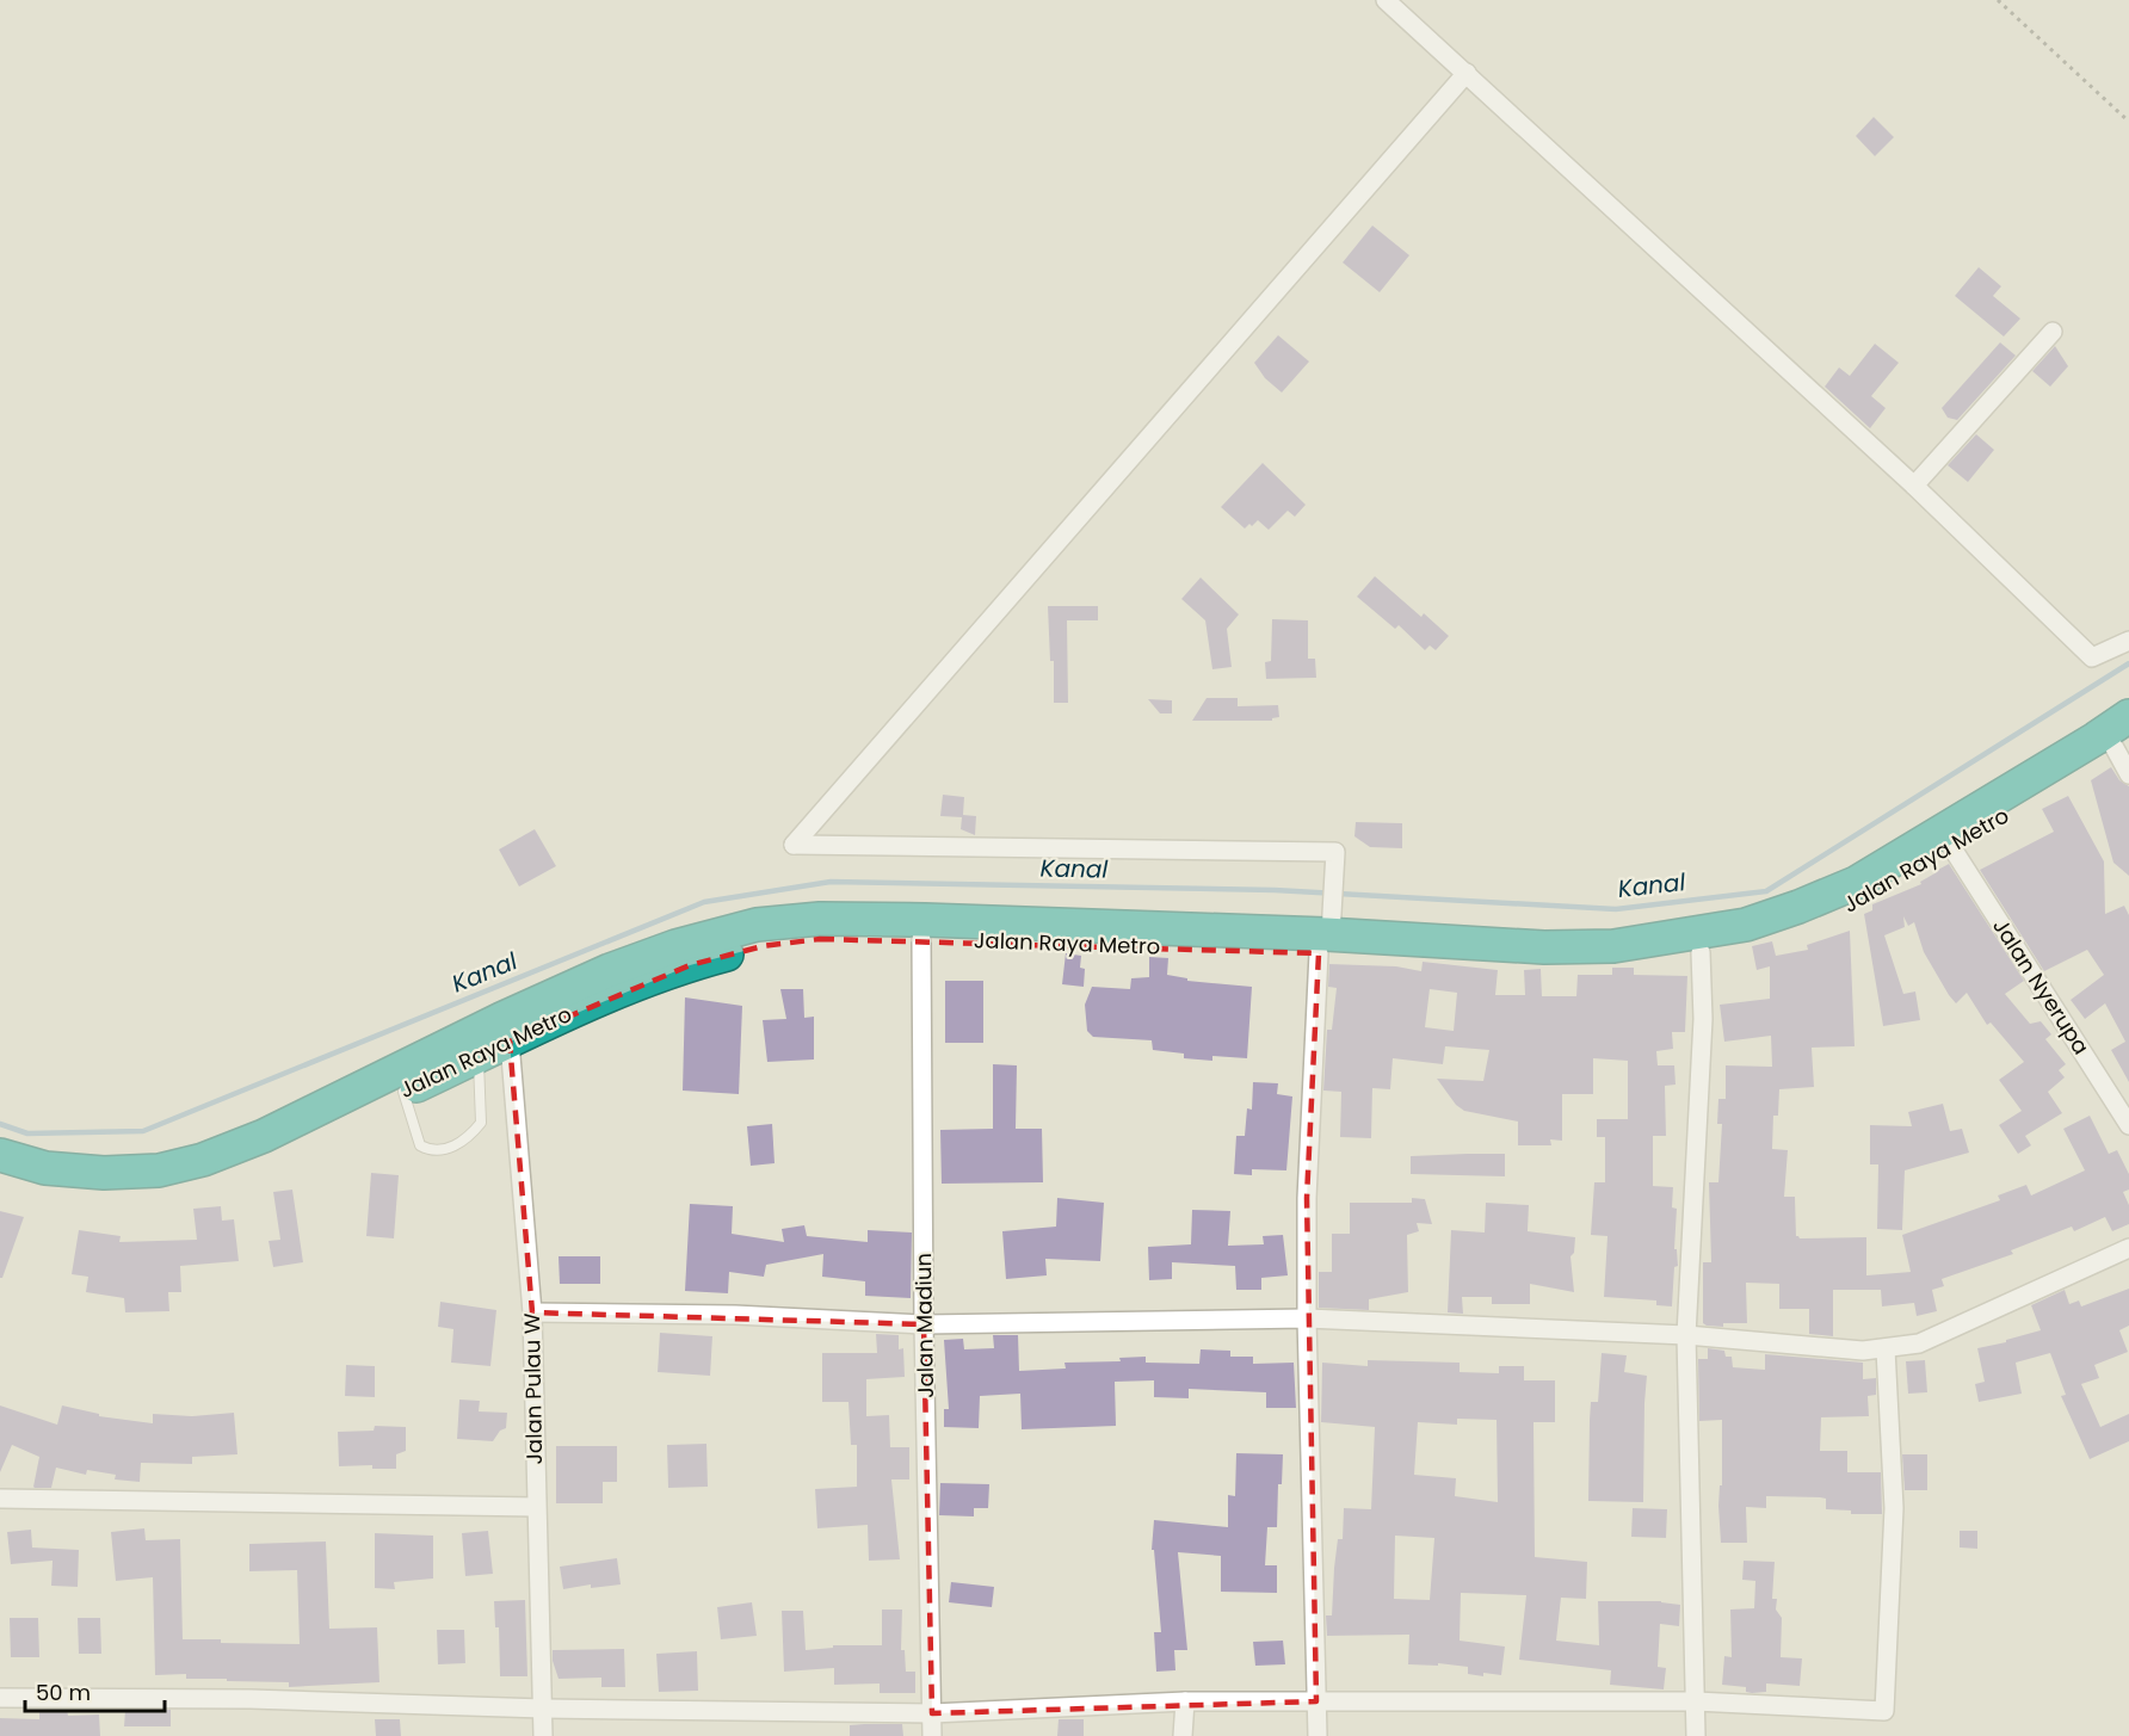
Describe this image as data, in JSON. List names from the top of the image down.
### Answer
{
  "streets": {
    "highway": ["Jalan Raya Metro"],
    "street": ["Jalan Nyerupa", "Jalan Madiun", "Jalan Pulau W"]
  },
  "crossings": [
    ["Jalan Raya Metro", "Jalan Nyerupa"],
    ["Jalan Raya Metro", "Jalan Madiun"],
    ["Jalan Raya Metro", "Jalan Pulau W"]
  ],
  "water": ["Kanal"],
  "scale_bar": "50 m"
}
